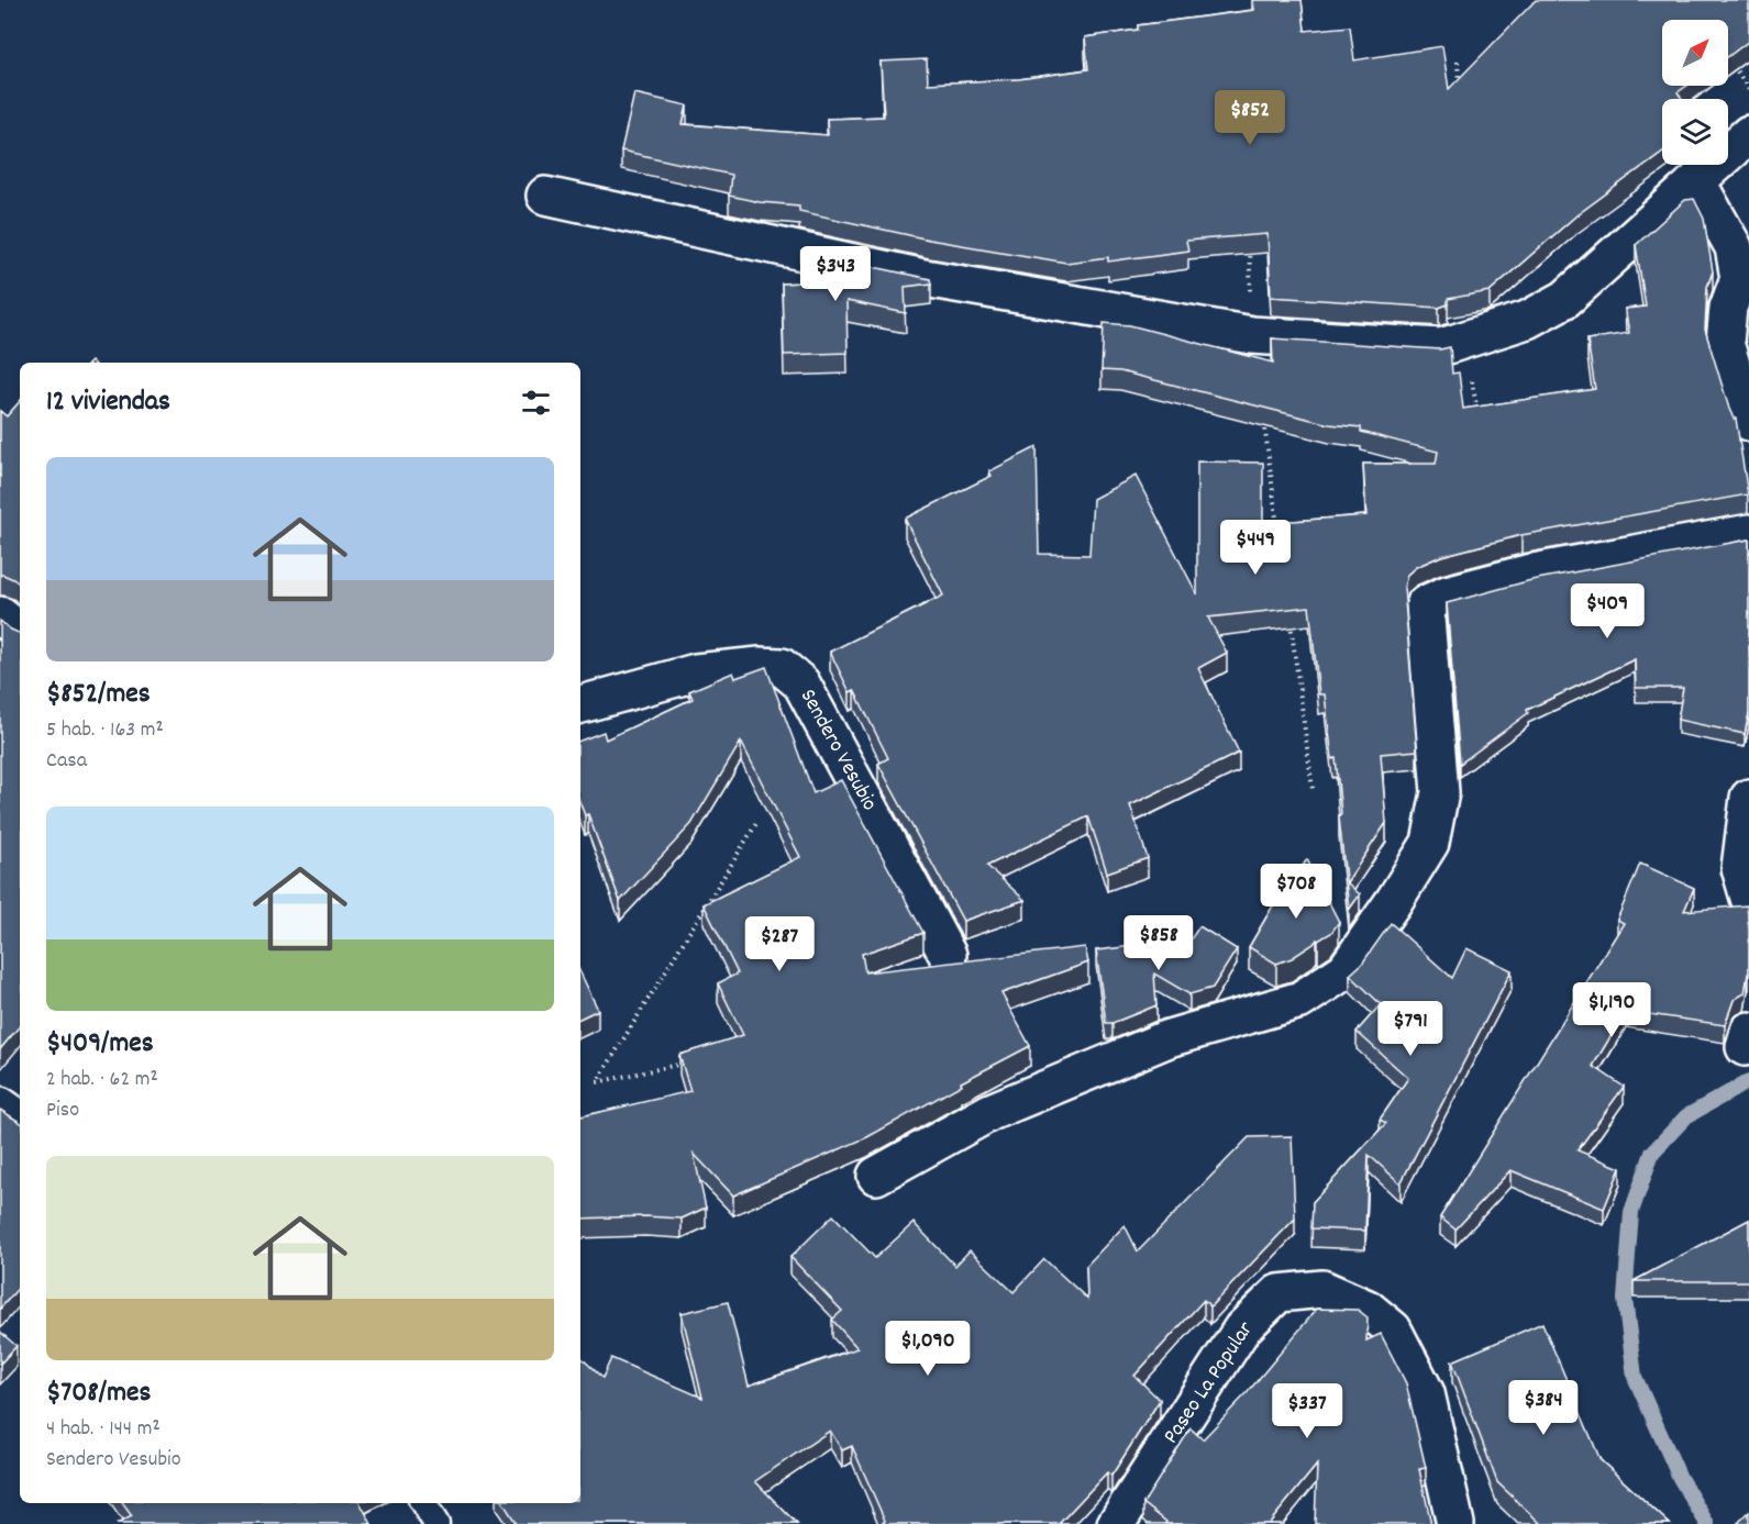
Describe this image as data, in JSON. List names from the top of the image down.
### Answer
{
  "streets": {
    "street": ["Sendero Vesubio", "Paseo La Popular"]
  },
  "north": "top right",
  "page": {
    "price": [
      "$852",
      "$343",
      "$449",
      "$409",
      "$708",
      "$858",
      "$287",
      "$1,190",
      "$791",
      "$1,090",
      "$384",
      "$337"
    ],
    "heading": "12 viviendas",
    "list": [
      {
        "name": "$852/mes",
        "note": "5 hab. · 163 m² · Casa"
      },
      {
        "name": "$409/mes",
        "note": "2 hab. · 62 m² · Piso"
      },
      {
        "name": "$708/mes",
        "note": "4 hab. · 144 m² · Sendero Vesubio"
      }
    ]
  }
}
